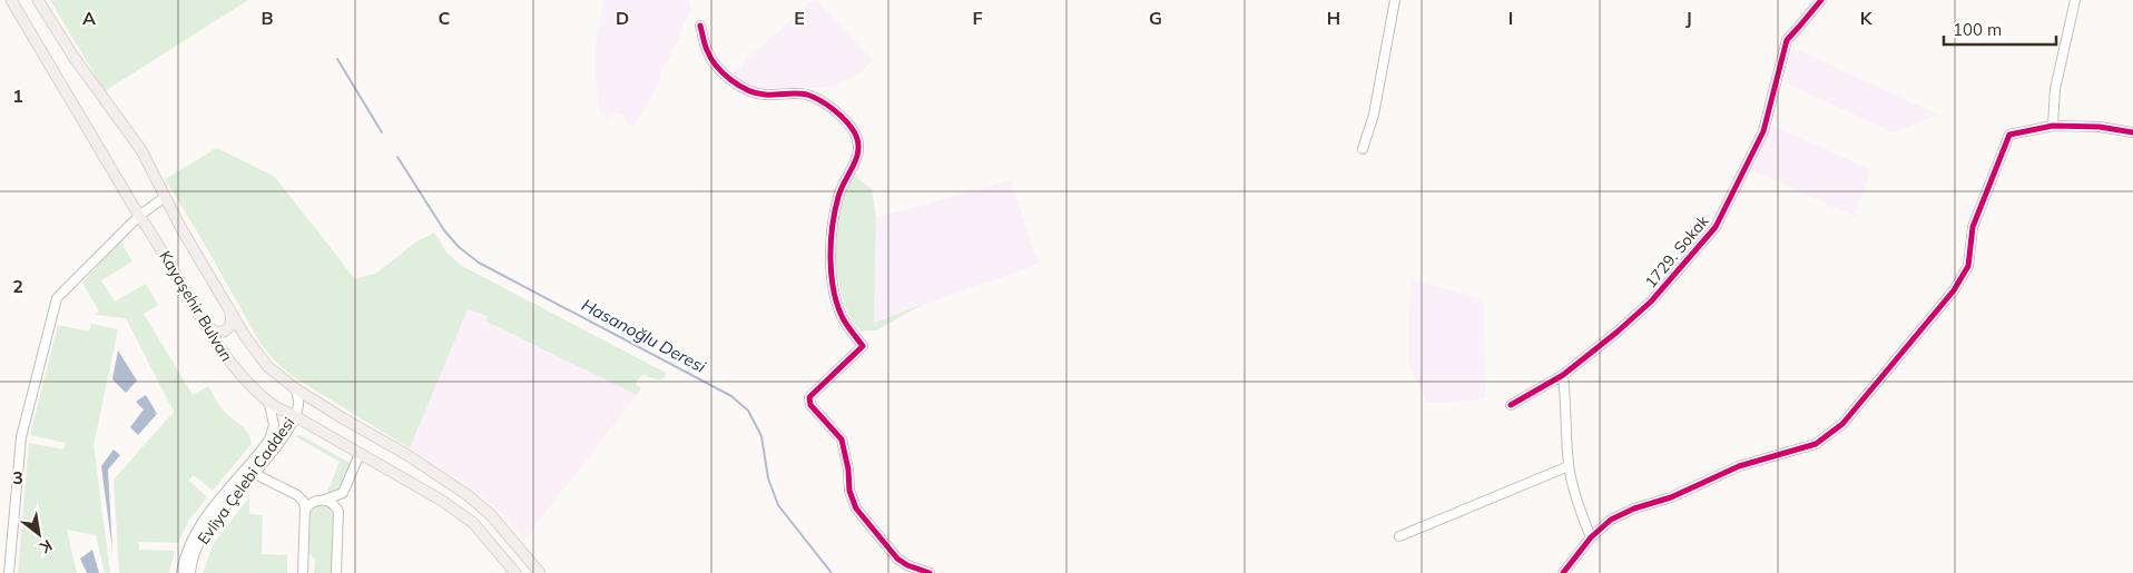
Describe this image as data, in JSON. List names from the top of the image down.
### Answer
{
  "streets": {
    "main road": ["Kayaşehir Bulvarı"],
    "street": ["1729. Sokak", "Evliya Çelebi Caddesi"]
  },
  "crossings": [
    ["Kayaşehir Bulvarı", "Evliya Çelebi Caddesi"]
  ],
  "water": ["Hasanoğlu Deresi"],
  "scale_bar": "100 m",
  "north": "bottom right",
  "grid": {
    "columns": [
      "A",
      "B",
      "C",
      "D",
      "E",
      "F",
      "G",
      "H",
      "I",
      "J",
      "K"
    ],
    "rows": ["1", "2", "3"]
  }
}
